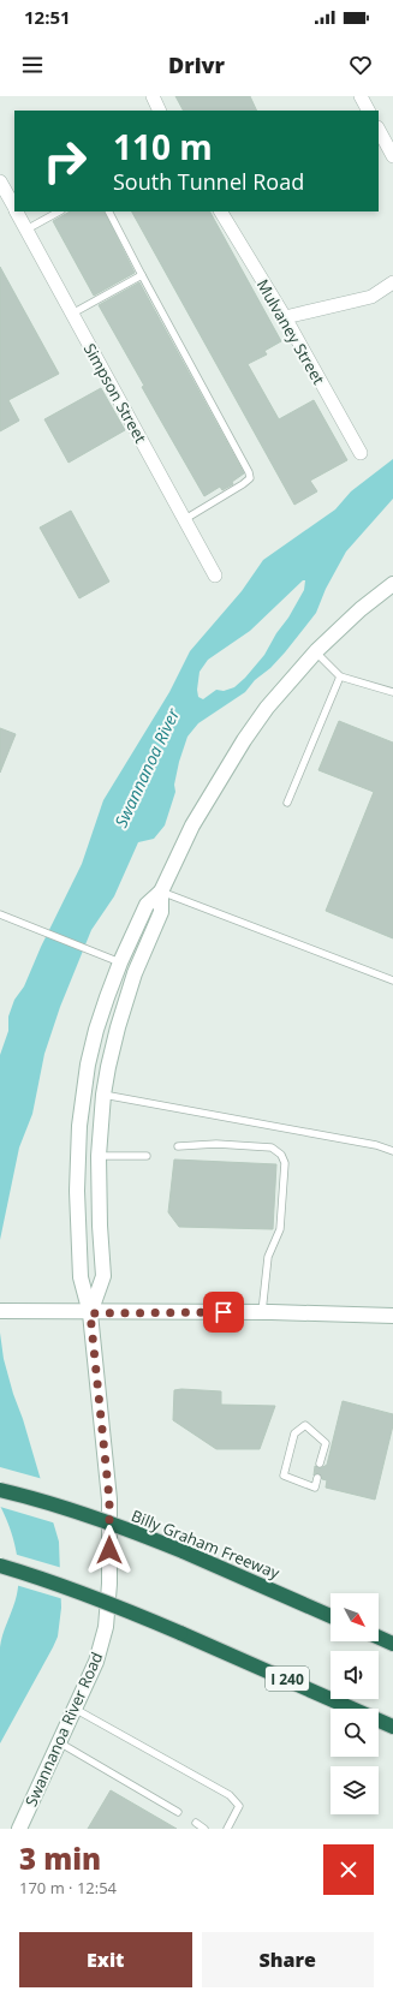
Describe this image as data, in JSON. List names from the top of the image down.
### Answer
{
  "streets": {
    "highway": ["Billy Graham Freeway", "I 240"],
    "main road": ["Swannanoa River Road"],
    "street": ["Mulvaney Street", "Simpson Street"]
  },
  "water": ["Swannanoa River"],
  "north": "bottom right",
  "page": {
    "status": "12:51",
    "header": "Drivr",
    "turn": ["110 m", "South Tunnel Road"],
    "heading": ["3 min", "170 m · 12:54"],
    "buttons": ["Exit", "Share"]
  }
}
